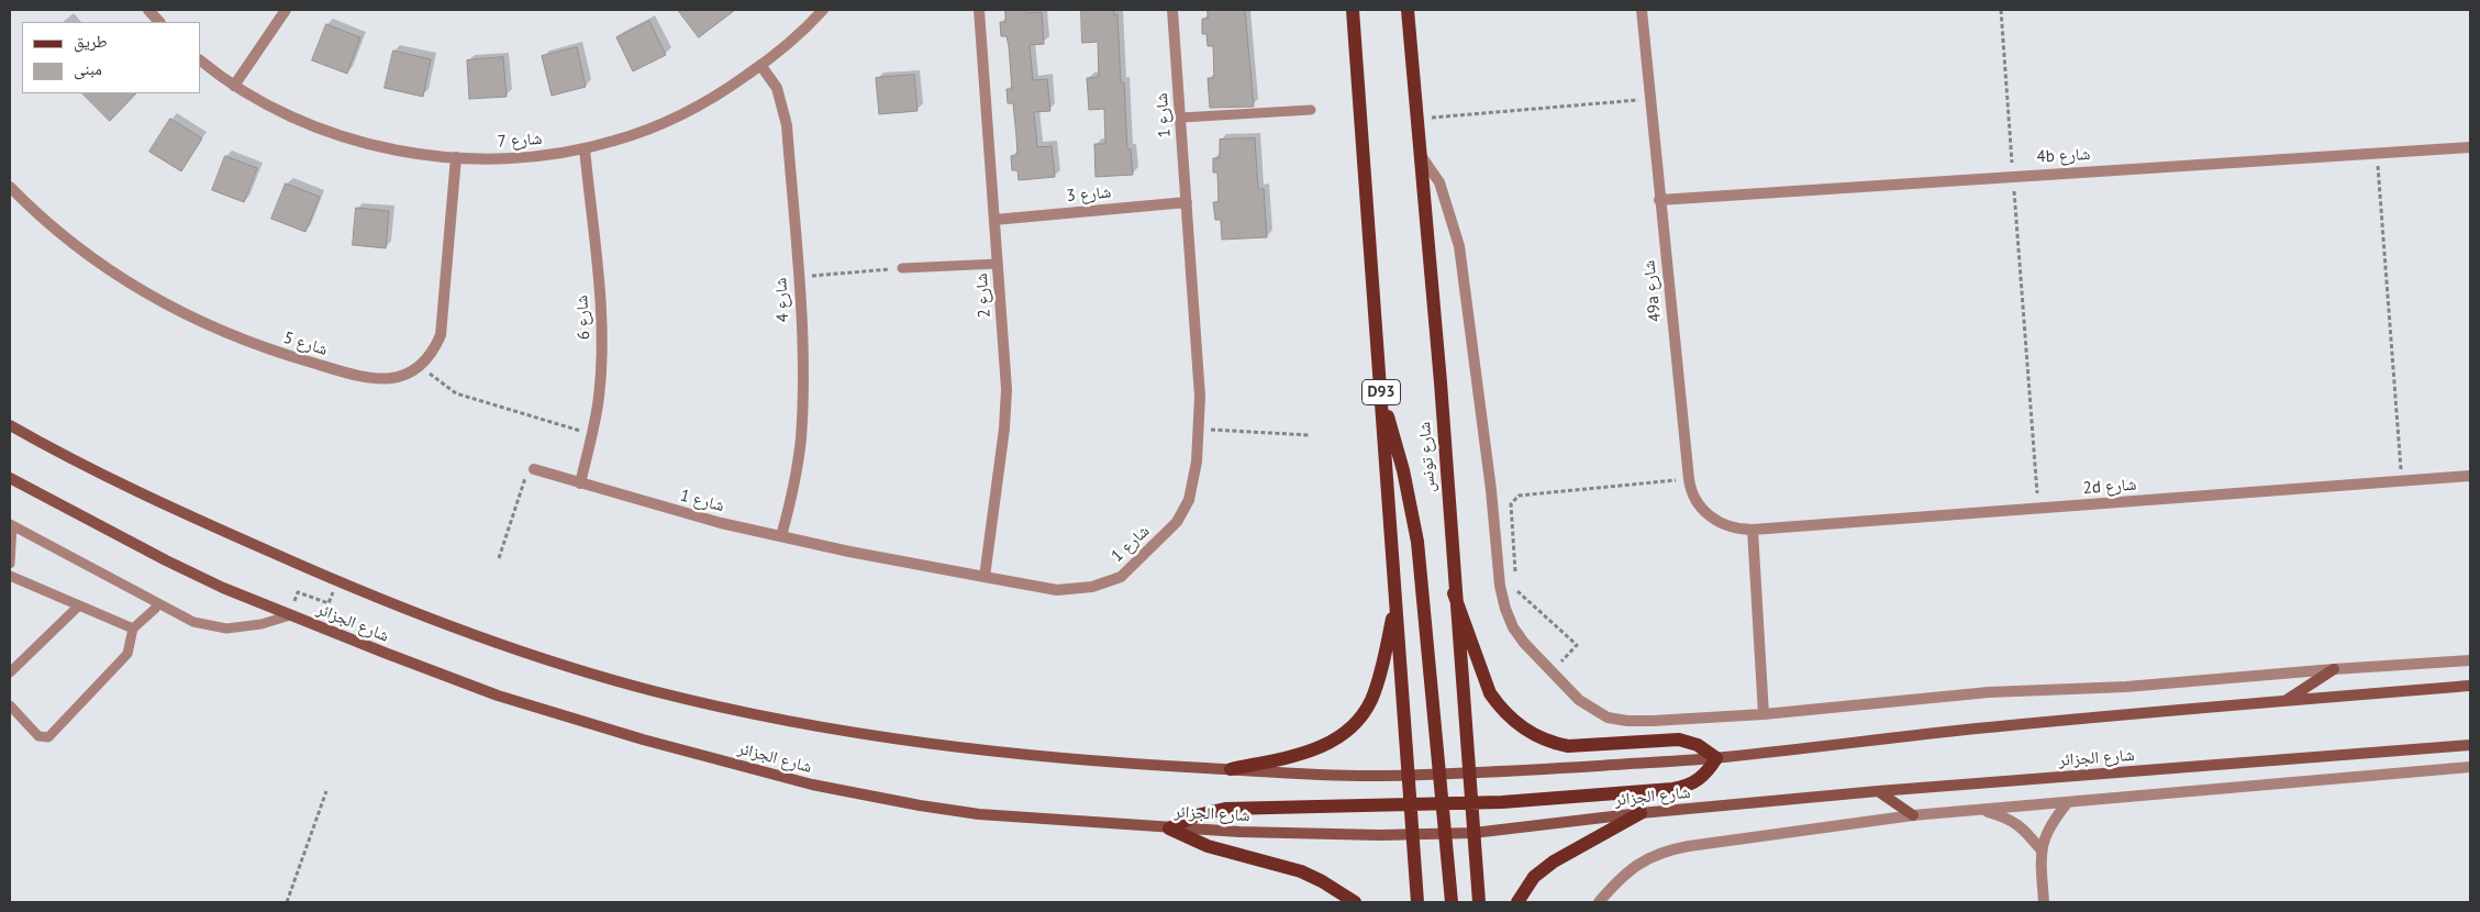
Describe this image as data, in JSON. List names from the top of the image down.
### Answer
{
  "streets": {
    "main road": ["D93", "شارع تونس", "شارع الجزائر"],
    "street": [
      "شارع 1",
      "شارع 7",
      "4b شارع",
      "شارع 3",
      "49a شارع",
      "شارع 2",
      "شارع 4",
      "شارع 6",
      "شارع 5",
      "2d شارع"
    ]
  },
  "crossings": [
    ["شارع 1", "شارع 3"],
    ["شارع 1", "شارع 2"],
    ["شارع 1", "شارع 4"],
    ["شارع 1", "شارع 6"],
    ["شارع 7", "شارع 4"],
    ["شارع 7", "شارع 6"],
    ["4b شارع", "49a شارع"],
    ["شارع 3", "شارع 2"],
    ["49a شارع", "2d شارع"],
    ["D93", "شارع الجزائر"],
    ["شارع تونس", "شارع الجزائر"]
  ],
  "legend": ["طريق", "مبنى"]
}
